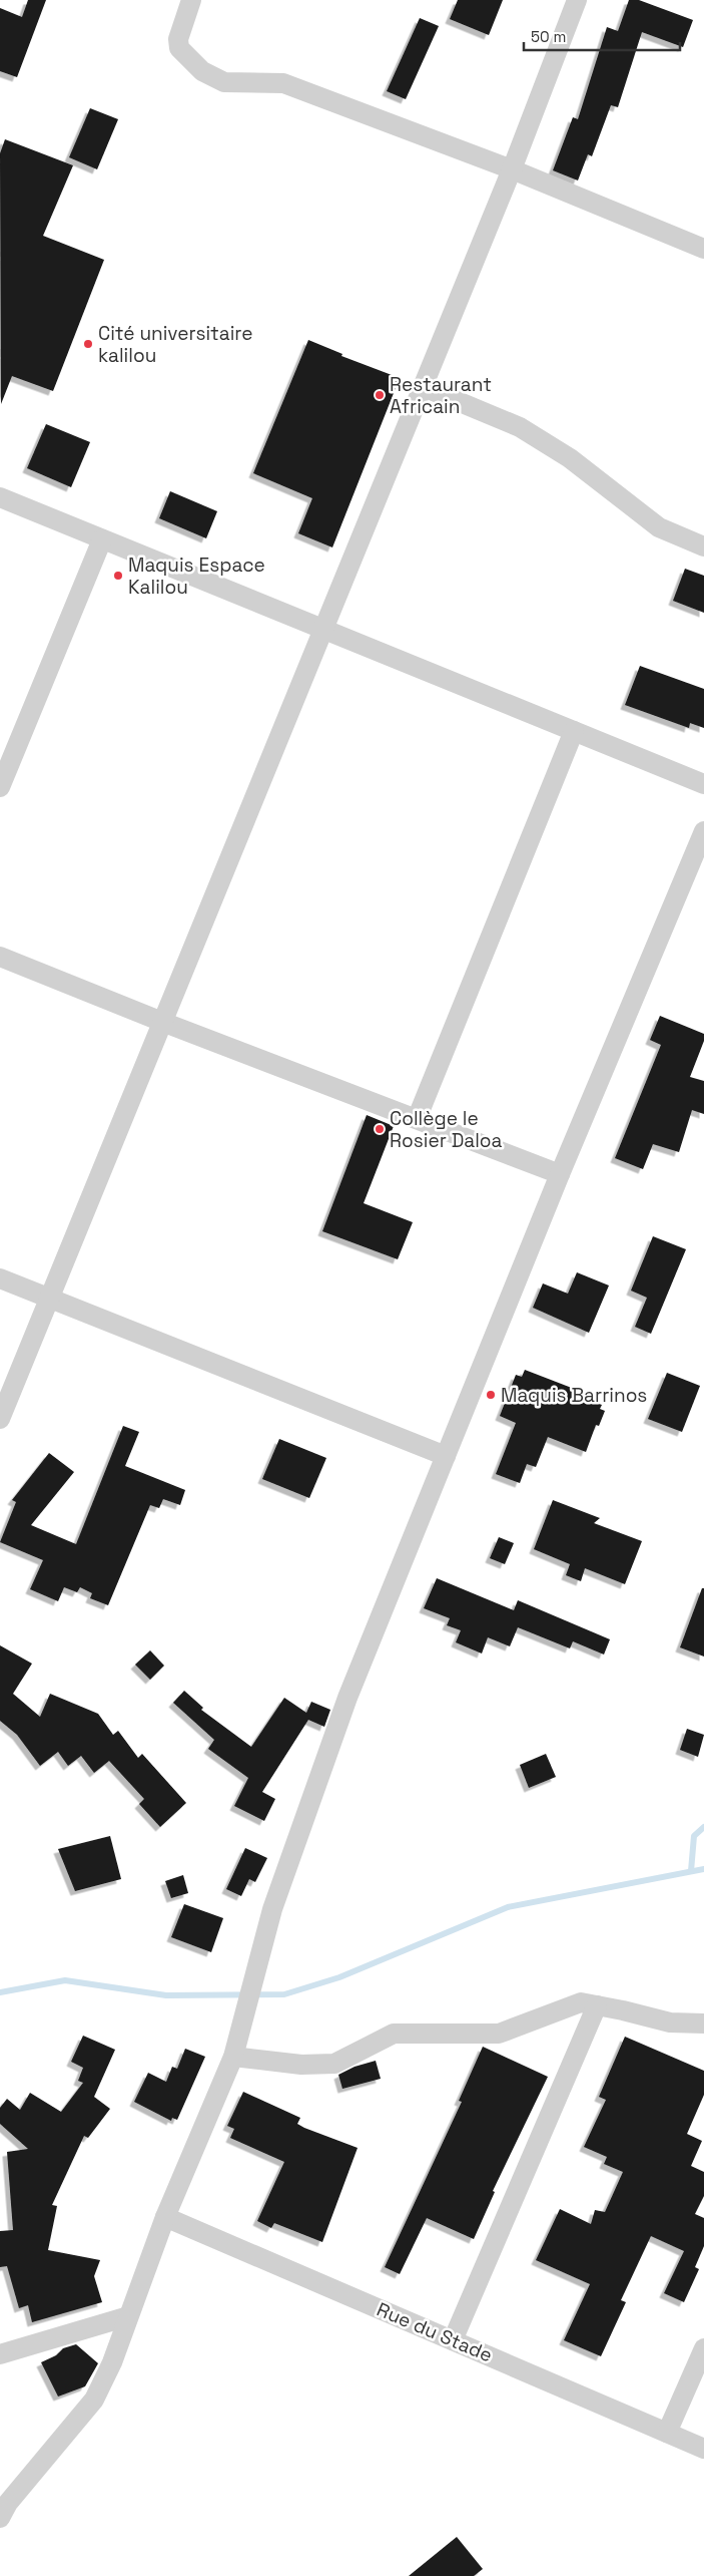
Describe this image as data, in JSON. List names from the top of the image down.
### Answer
{
  "streets": {
    "street": ["Rue du Stade"]
  },
  "places": [
    "Cité universitaire kalilou",
    "Restaurant Africain",
    "Maquis Espace Kalilou",
    "Collège le Rosier Daloa",
    "Maquis Barrinos"
  ],
  "scale_bar": "50 m"
}
